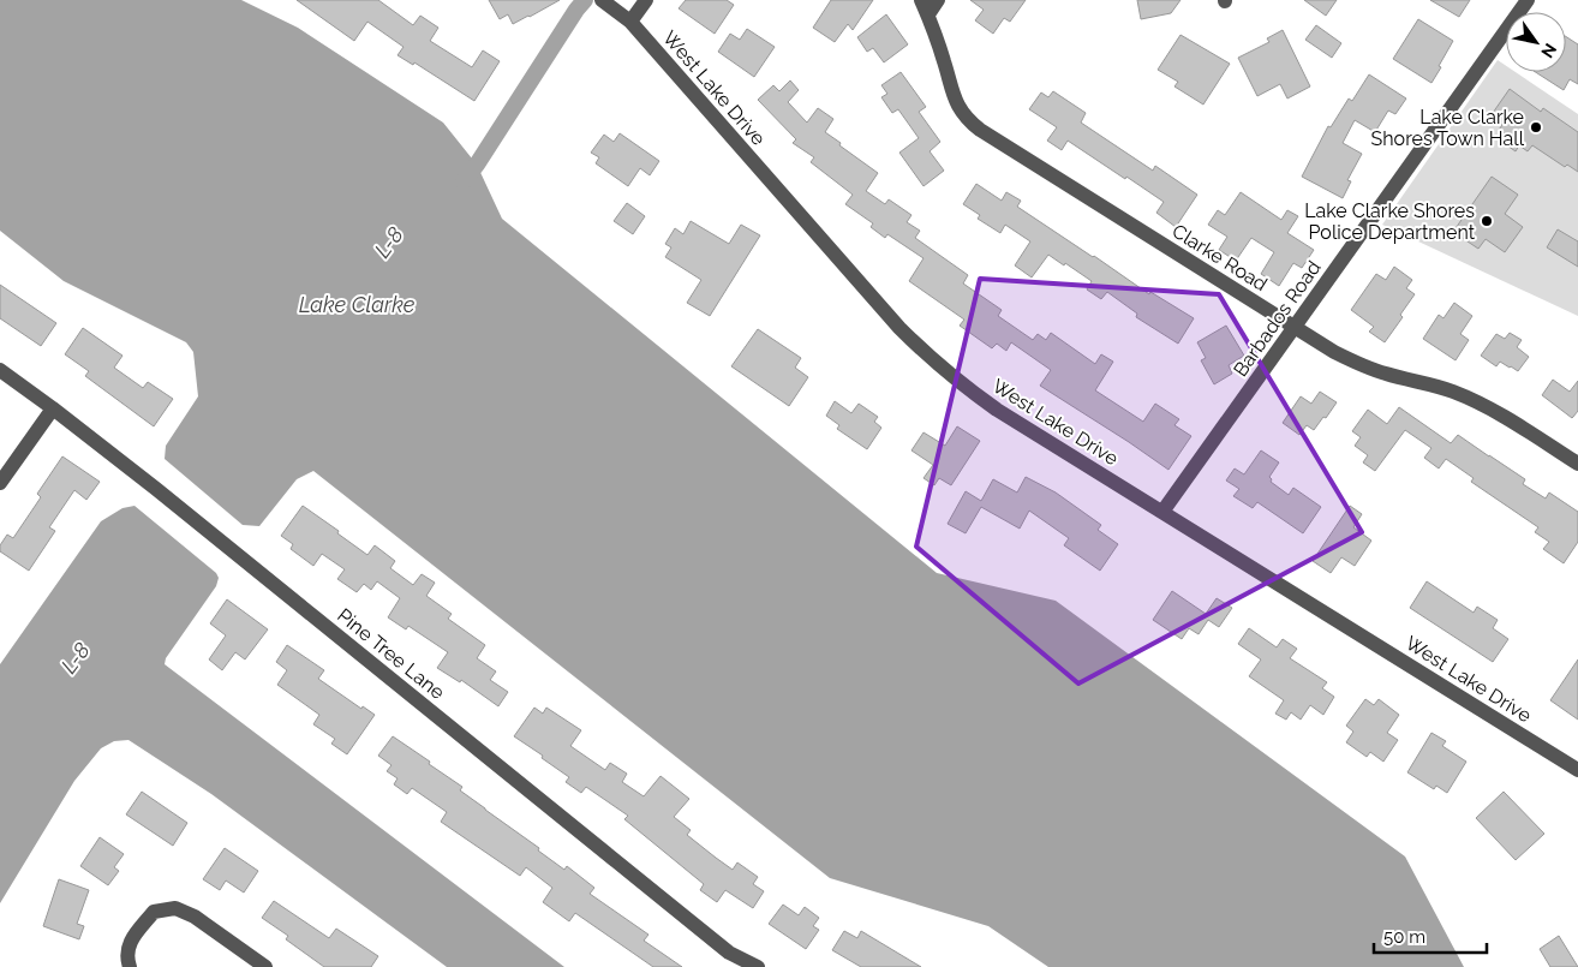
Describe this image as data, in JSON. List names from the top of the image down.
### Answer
{
  "streets": {
    "street": [
      "West Lake Drive",
      "Clarke Road",
      "Barbados Road",
      "Pine Tree Lane"
    ]
  },
  "crossings": [
    ["West Lake Drive", "Barbados Road"],
    ["Clarke Road", "Barbados Road"]
  ],
  "water": ["L-8", "Lake Clarke"],
  "places": ["Lake Clarke Shores Town Hall", "Lake Clarke Shores Police Department"],
  "scale_bar": "50 m",
  "north": "bottom right"
}
